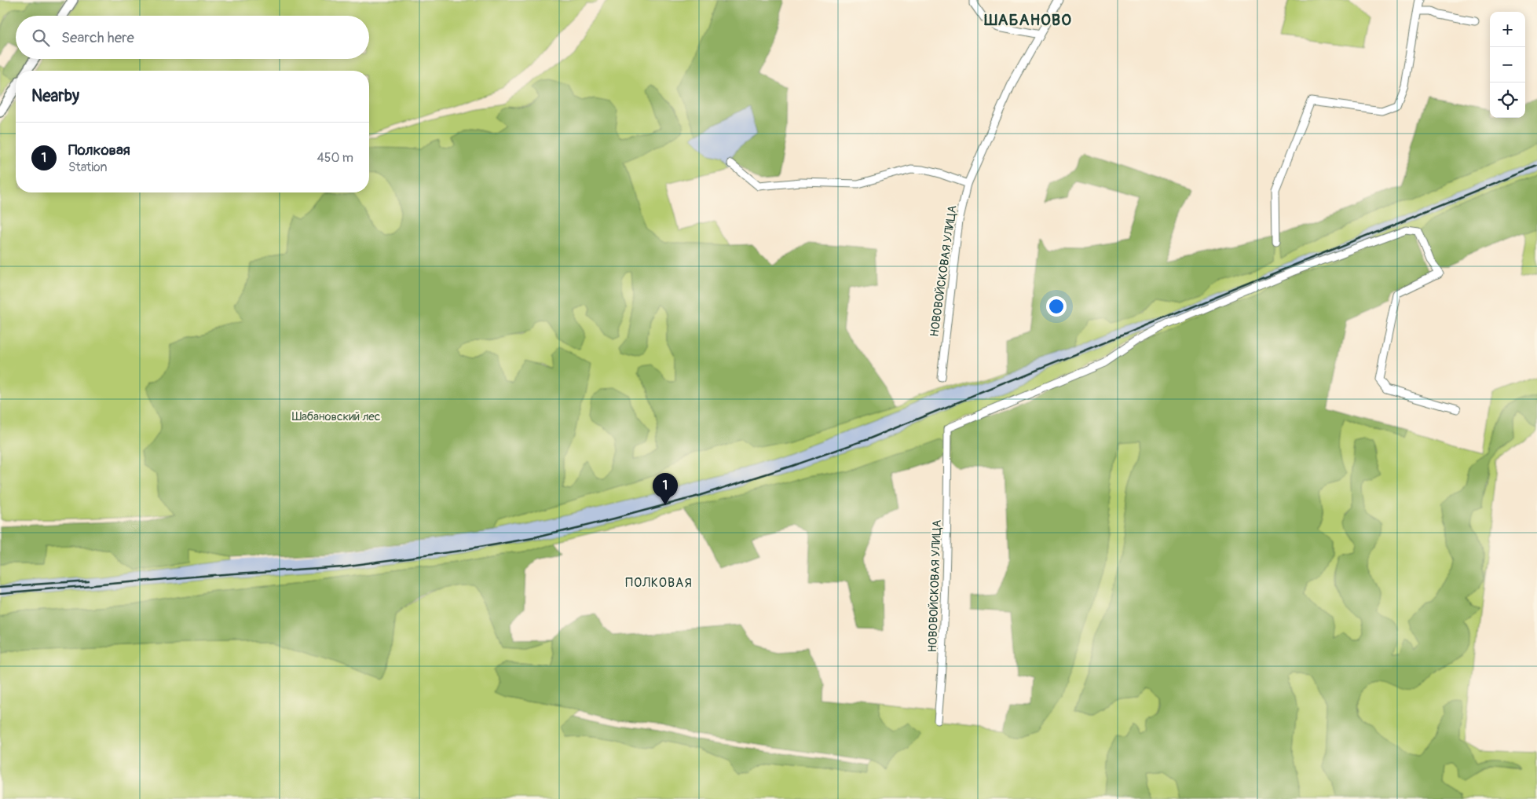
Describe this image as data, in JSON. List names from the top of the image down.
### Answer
{
  "streets": {
    "street": ["НОВОВОЙСКОВАЯ УЛИЦА"]
  },
  "districts": ["ШАБАНОВО", "ПОЛКОВАЯ"],
  "parks": ["Шабановский лес"],
  "page": {
    "map_buttons": ["+", "−"],
    "search": "Search here",
    "heading": "Nearby",
    "list": [
      {
        "mark": "1",
        "name": "Полковая",
        "note": "Station",
        "value": "450 m"
      }
    ],
    "pins": "1"
  }
}
